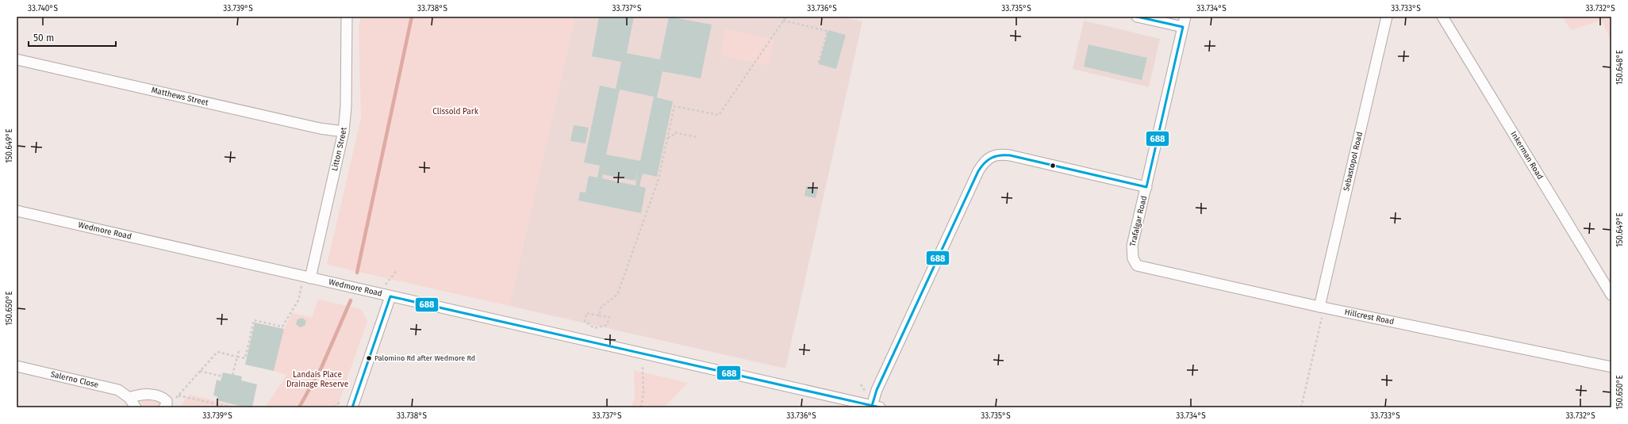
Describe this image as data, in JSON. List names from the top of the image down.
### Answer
{
  "streets": {
    "street": [
      "Matthews Street",
      "Litton Street",
      "Inkerman Road",
      "Sebastopol Road",
      "Trafalgar Road",
      "Wedmore Road",
      "Hillcrest Road",
      "Salerno Close"
    ]
  },
  "crossings": [
    ["Matthews Street", "Litton Street"],
    ["Litton Street", "Wedmore Road"],
    ["Sebastopol Road", "Hillcrest Road"],
    ["Trafalgar Road", "Hillcrest Road"]
  ],
  "parks": ["Clissold Park", "Landais Place Drainage Reserve"],
  "places": ["Palomino Rd after Wedmore Rd"],
  "lines": ["transit line 688"],
  "scale_bar": "50 m",
  "coordinates": [
    "33.740°S",
    "33.739°S",
    "33.738°S",
    "33.737°S",
    "33.736°S",
    "33.735°S",
    "33.734°S",
    "33.733°S",
    "33.732°S",
    "150.648°E",
    "150.649°E",
    "150.650°E"
  ]
}
